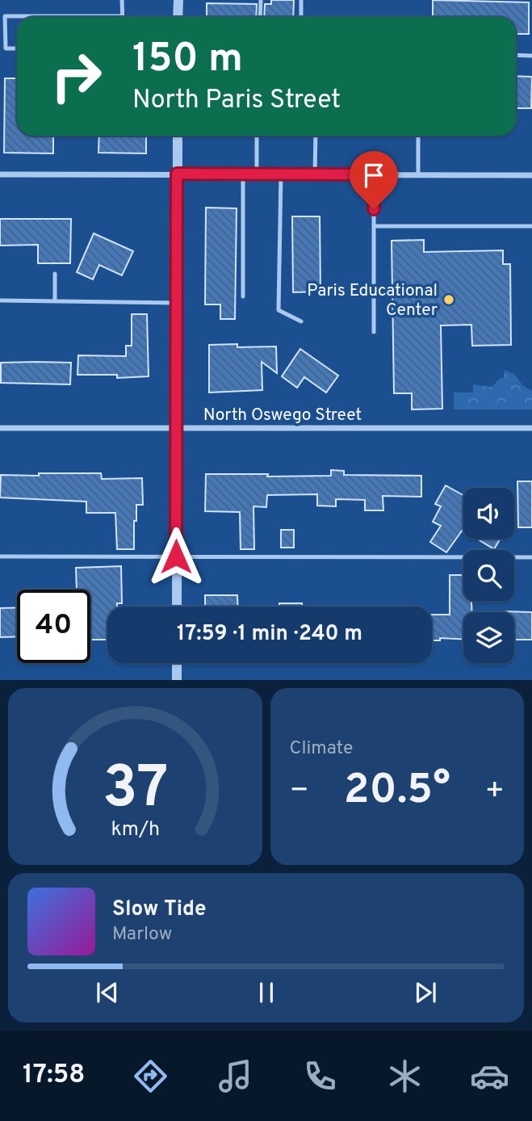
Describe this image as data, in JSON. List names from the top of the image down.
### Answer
{
  "streets": {
    "street": ["North Oswego Street"]
  },
  "places": ["Paris Educational Center"],
  "page": {
    "turn": ["150 m", "North Paris Street"],
    "limit": "40",
    "trip": "17:59 · 1 min · 240 m",
    "tile": "Climate",
    "heat": ["−", "20.5°", "+"],
    "song": ["Slow Tide", "Marlow"],
    "tabs": "17:58",
    "gauge": ["37", "km/h"]
  }
}
